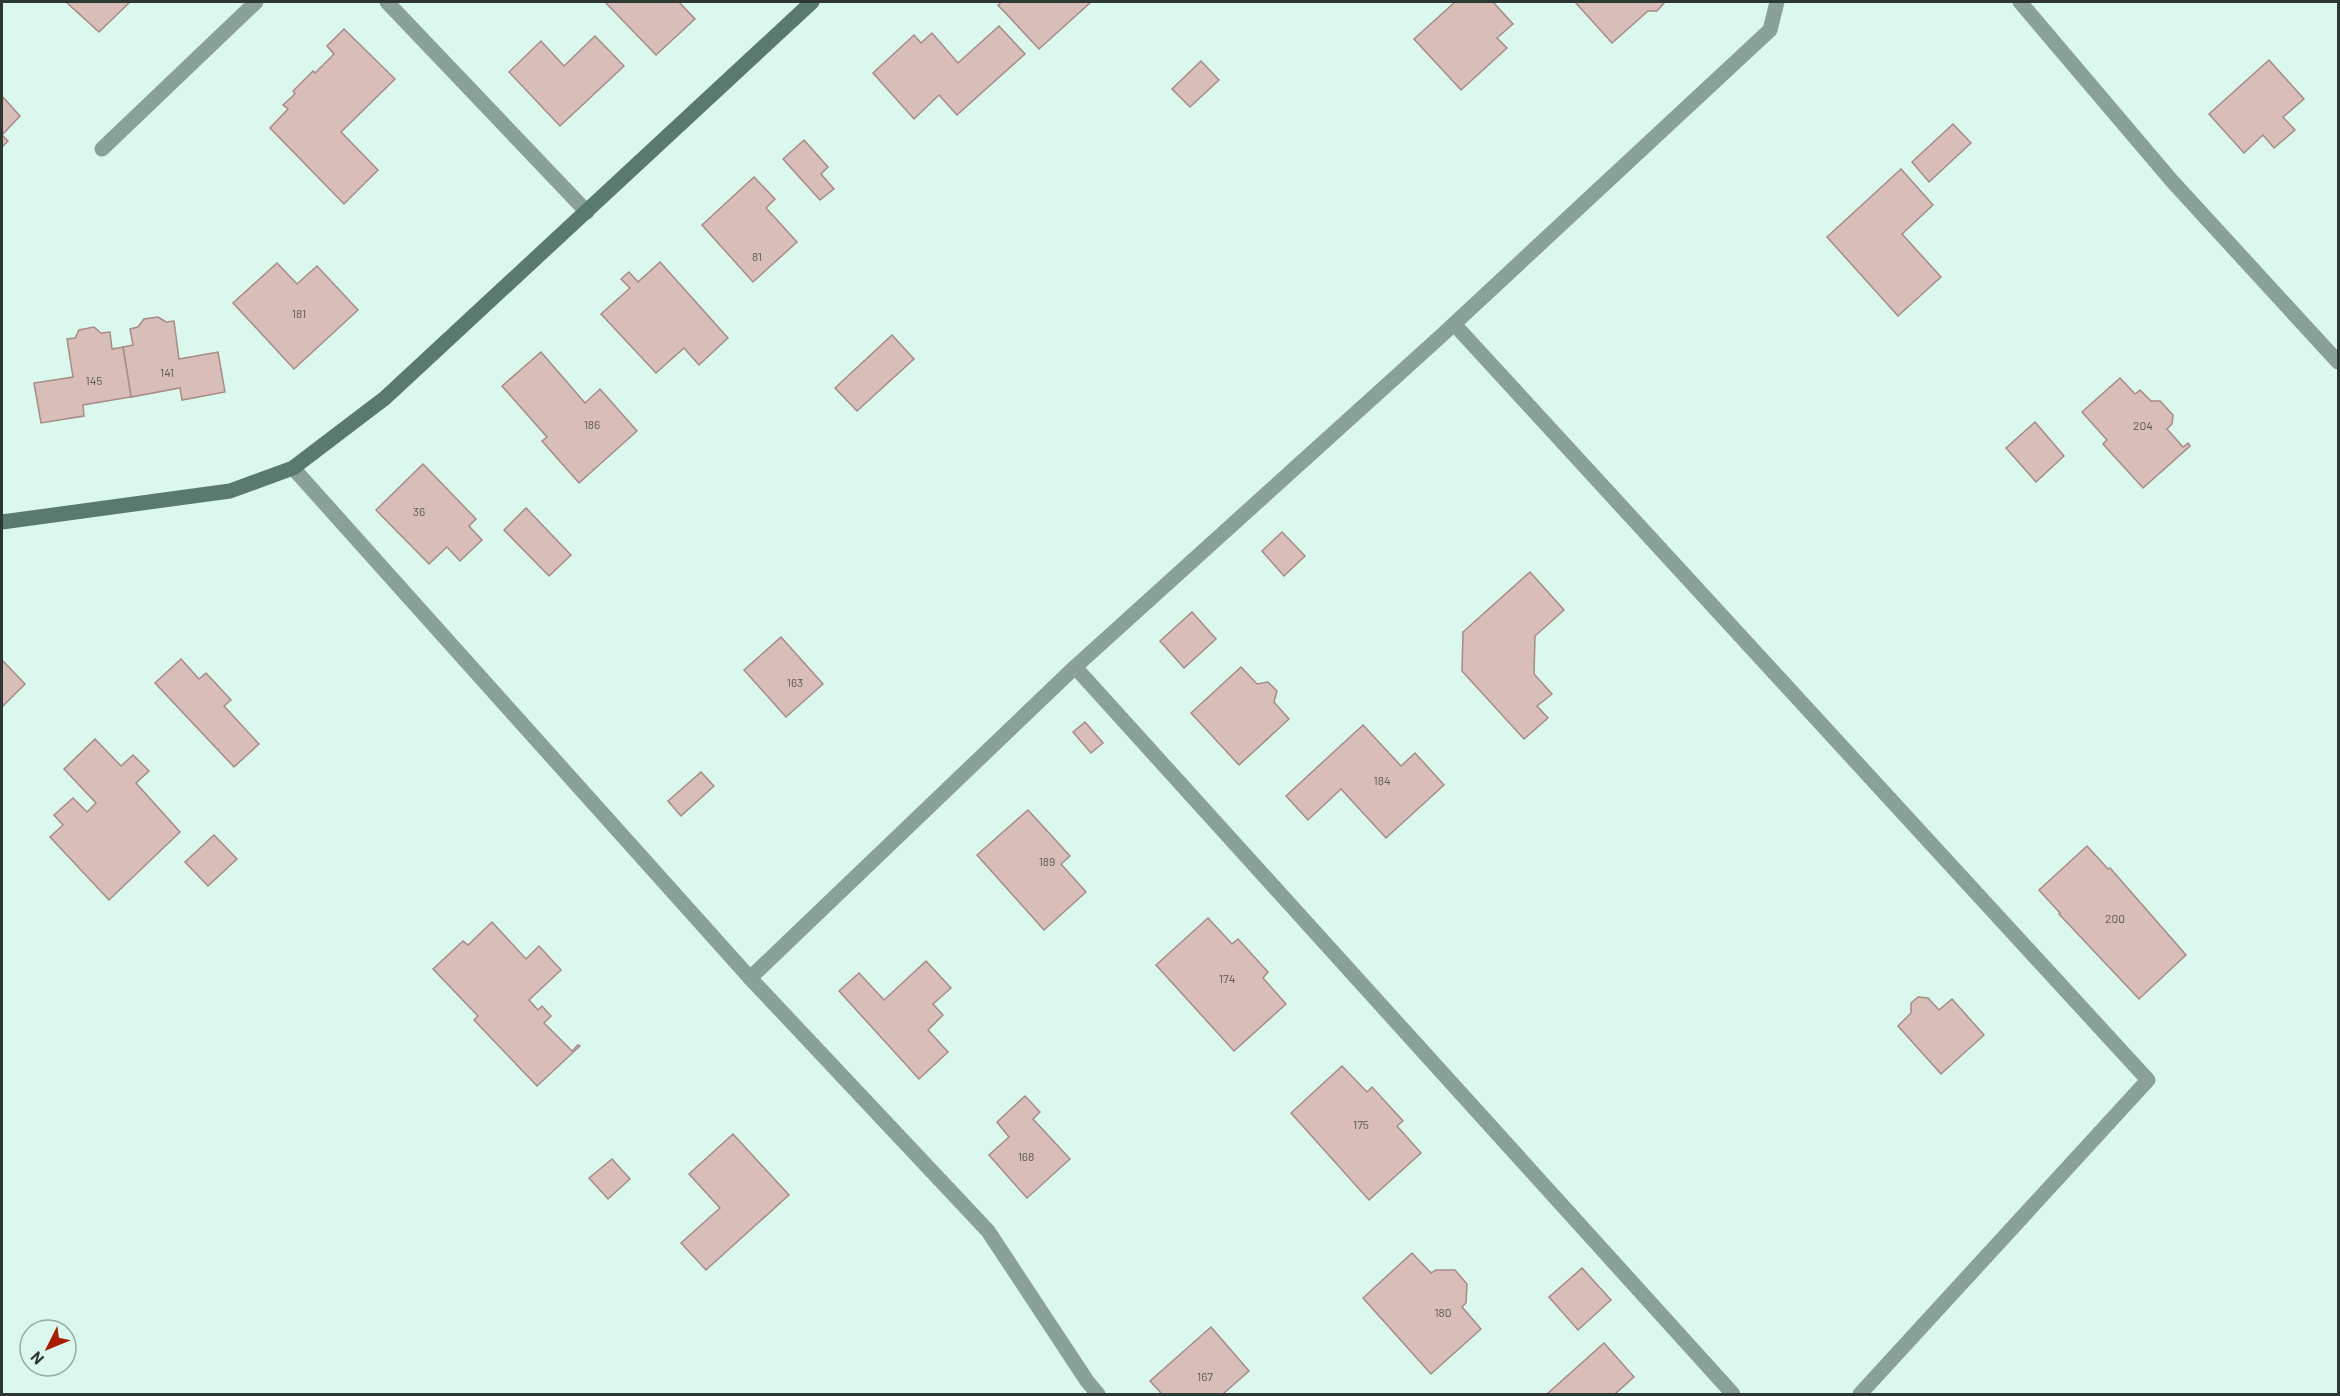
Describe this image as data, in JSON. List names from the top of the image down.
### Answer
{
  "house_numbers": [
    "81",
    "181",
    "141",
    "145",
    "186",
    "204",
    "36",
    "163",
    "184",
    "189",
    "200",
    "174",
    "175",
    "168",
    "180",
    "167"
  ],
  "north": "bottom left"
}
